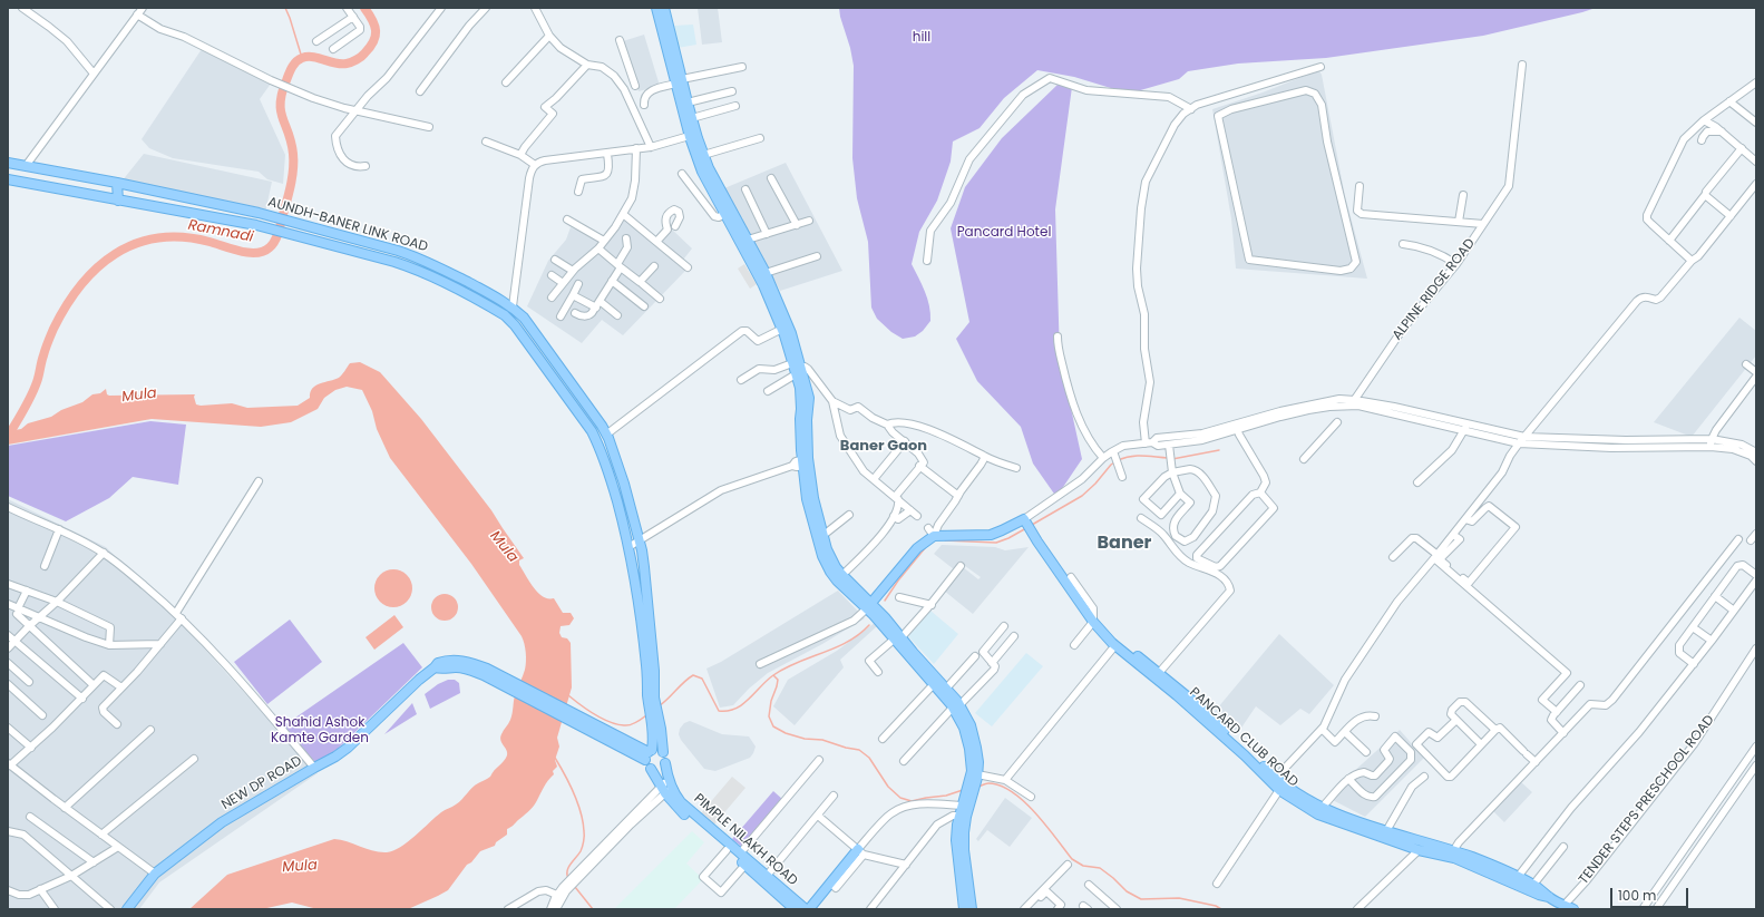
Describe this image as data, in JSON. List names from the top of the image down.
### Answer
{
  "streets": {
    "main road": [
      "AUNDH-BANER LINK ROAD",
      "PANCARD CLUB ROAD",
      "NEW DP ROAD",
      "PIMPLE NILAKH ROAD"
    ],
    "street": ["ALPINE RIDGE ROAD", "TENDER STEPS PRESCHOOL ROAD"]
  },
  "crossings": [
    ["PANCARD CLUB ROAD", "TENDER STEPS PRESCHOOL ROAD"],
    ["NEW DP ROAD", "PIMPLE NILAKH ROAD"]
  ],
  "districts": ["Baner Gaon", "Baner"],
  "water": ["Ramnadi", "Mula"],
  "parks": ["hill", "Pancard Hotel", "Shahid Ashok Kamte Garden"],
  "scale_bar": "100 m"
}
